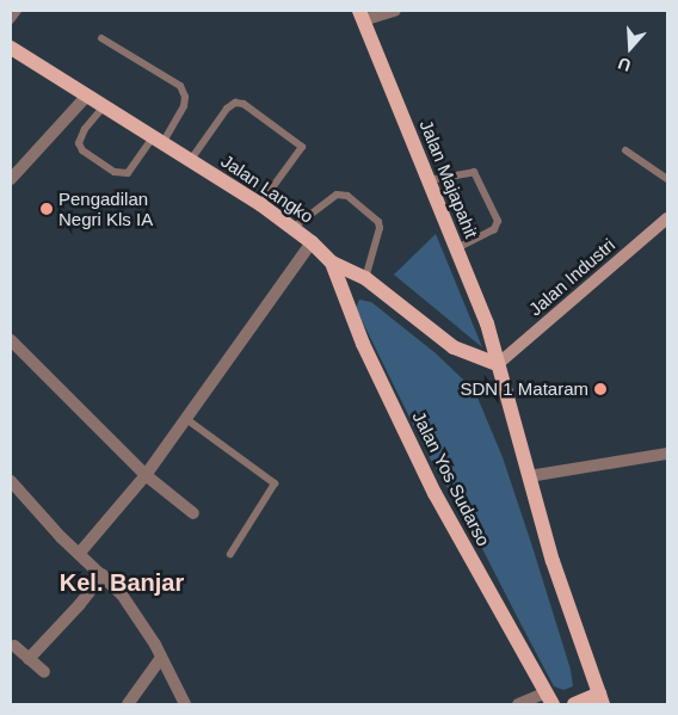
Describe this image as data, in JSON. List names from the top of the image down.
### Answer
{
  "streets": {
    "main road": ["Jalan Majapahit", "Jalan Langko", "Jalan Yos Sudarso"],
    "street": ["Jalan Industri"]
  },
  "crossings": [
    ["Jalan Majapahit", "Jalan Langko"],
    ["Jalan Majapahit", "Jalan Industri"],
    ["Jalan Langko", "Jalan Industri"],
    ["Jalan Langko", "Jalan Yos Sudarso"]
  ],
  "districts": ["Kel. Banjar"],
  "places": ["Pengadilan Negri Kls IA", "SDN 1 Mataram"],
  "north": "bottom"
}
